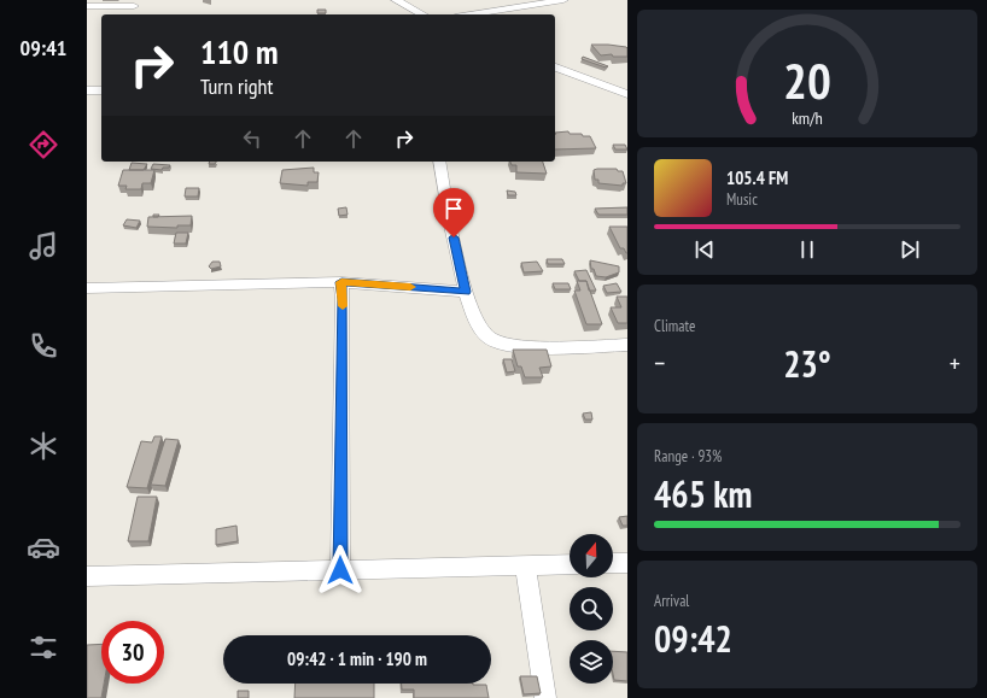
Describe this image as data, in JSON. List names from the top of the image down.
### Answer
{
  "north": "top",
  "page": {
    "tabs": "09:41",
    "turn": ["110 m", "Turn right"],
    "song": ["105.4 FM", "Music"],
    "tile": [
      "Climate",
      ["Range · 93%", "465 km"],
      ["Arrival", "09:42"]
    ],
    "heat": ["−", "23°", "+"],
    "limit": "30",
    "trip": "09:42 · 1 min · 190 m",
    "gauge": ["20", "km/h"]
  }
}
